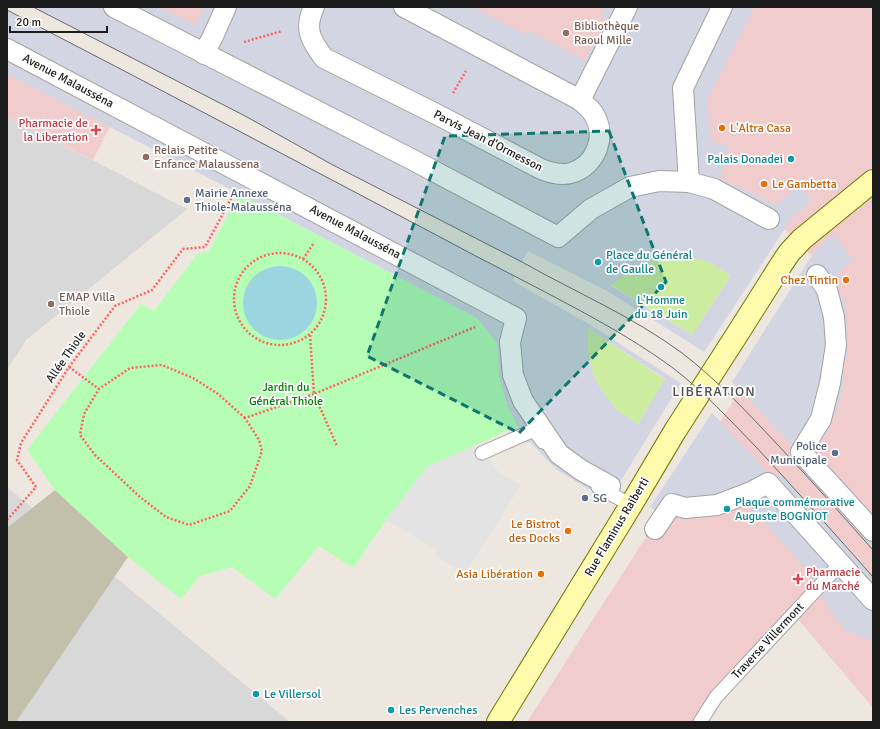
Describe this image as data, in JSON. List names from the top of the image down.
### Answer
{
  "streets": {
    "main road": ["Rue Flaminus Raiberti"],
    "street": ["Avenue Malausséna", "Parvis Jean d'Ormesson"],
    "lane": ["Traverse Villermont"],
    "path": ["Allée Thiole"]
  },
  "crossings": [
    ["Avenue Malausséna", "Allée Thiole"]
  ],
  "districts": ["LIBÉRATION"],
  "parks": ["Jardin du Général Thiole"],
  "places": {
    "other": [
      "Bibliothèque Raoul Mille",
      "L'Altra Casa",
      "Relais Petite Enfance Malaussena",
      "Palais Donadei",
      "Le Gambetta",
      "Mairie Annexe Thiole-Malausséna",
      "Place du Général de Gaulle",
      "Chez Tintin",
      "L'Homme du 18 Juin",
      "EMAP Villa Thiole",
      "Police Municipale",
      "SG",
      "Plaque commémorative Auguste BOGNIOT",
      "Le Bistrot des Docks",
      "Asia Libération",
      "Le Villersol",
      "Les Pervenches"
    ],
    "health": ["Pharmacie de la Liberation", "Pharmacie du Marché"]
  },
  "scale_bar": "20 m"
}
